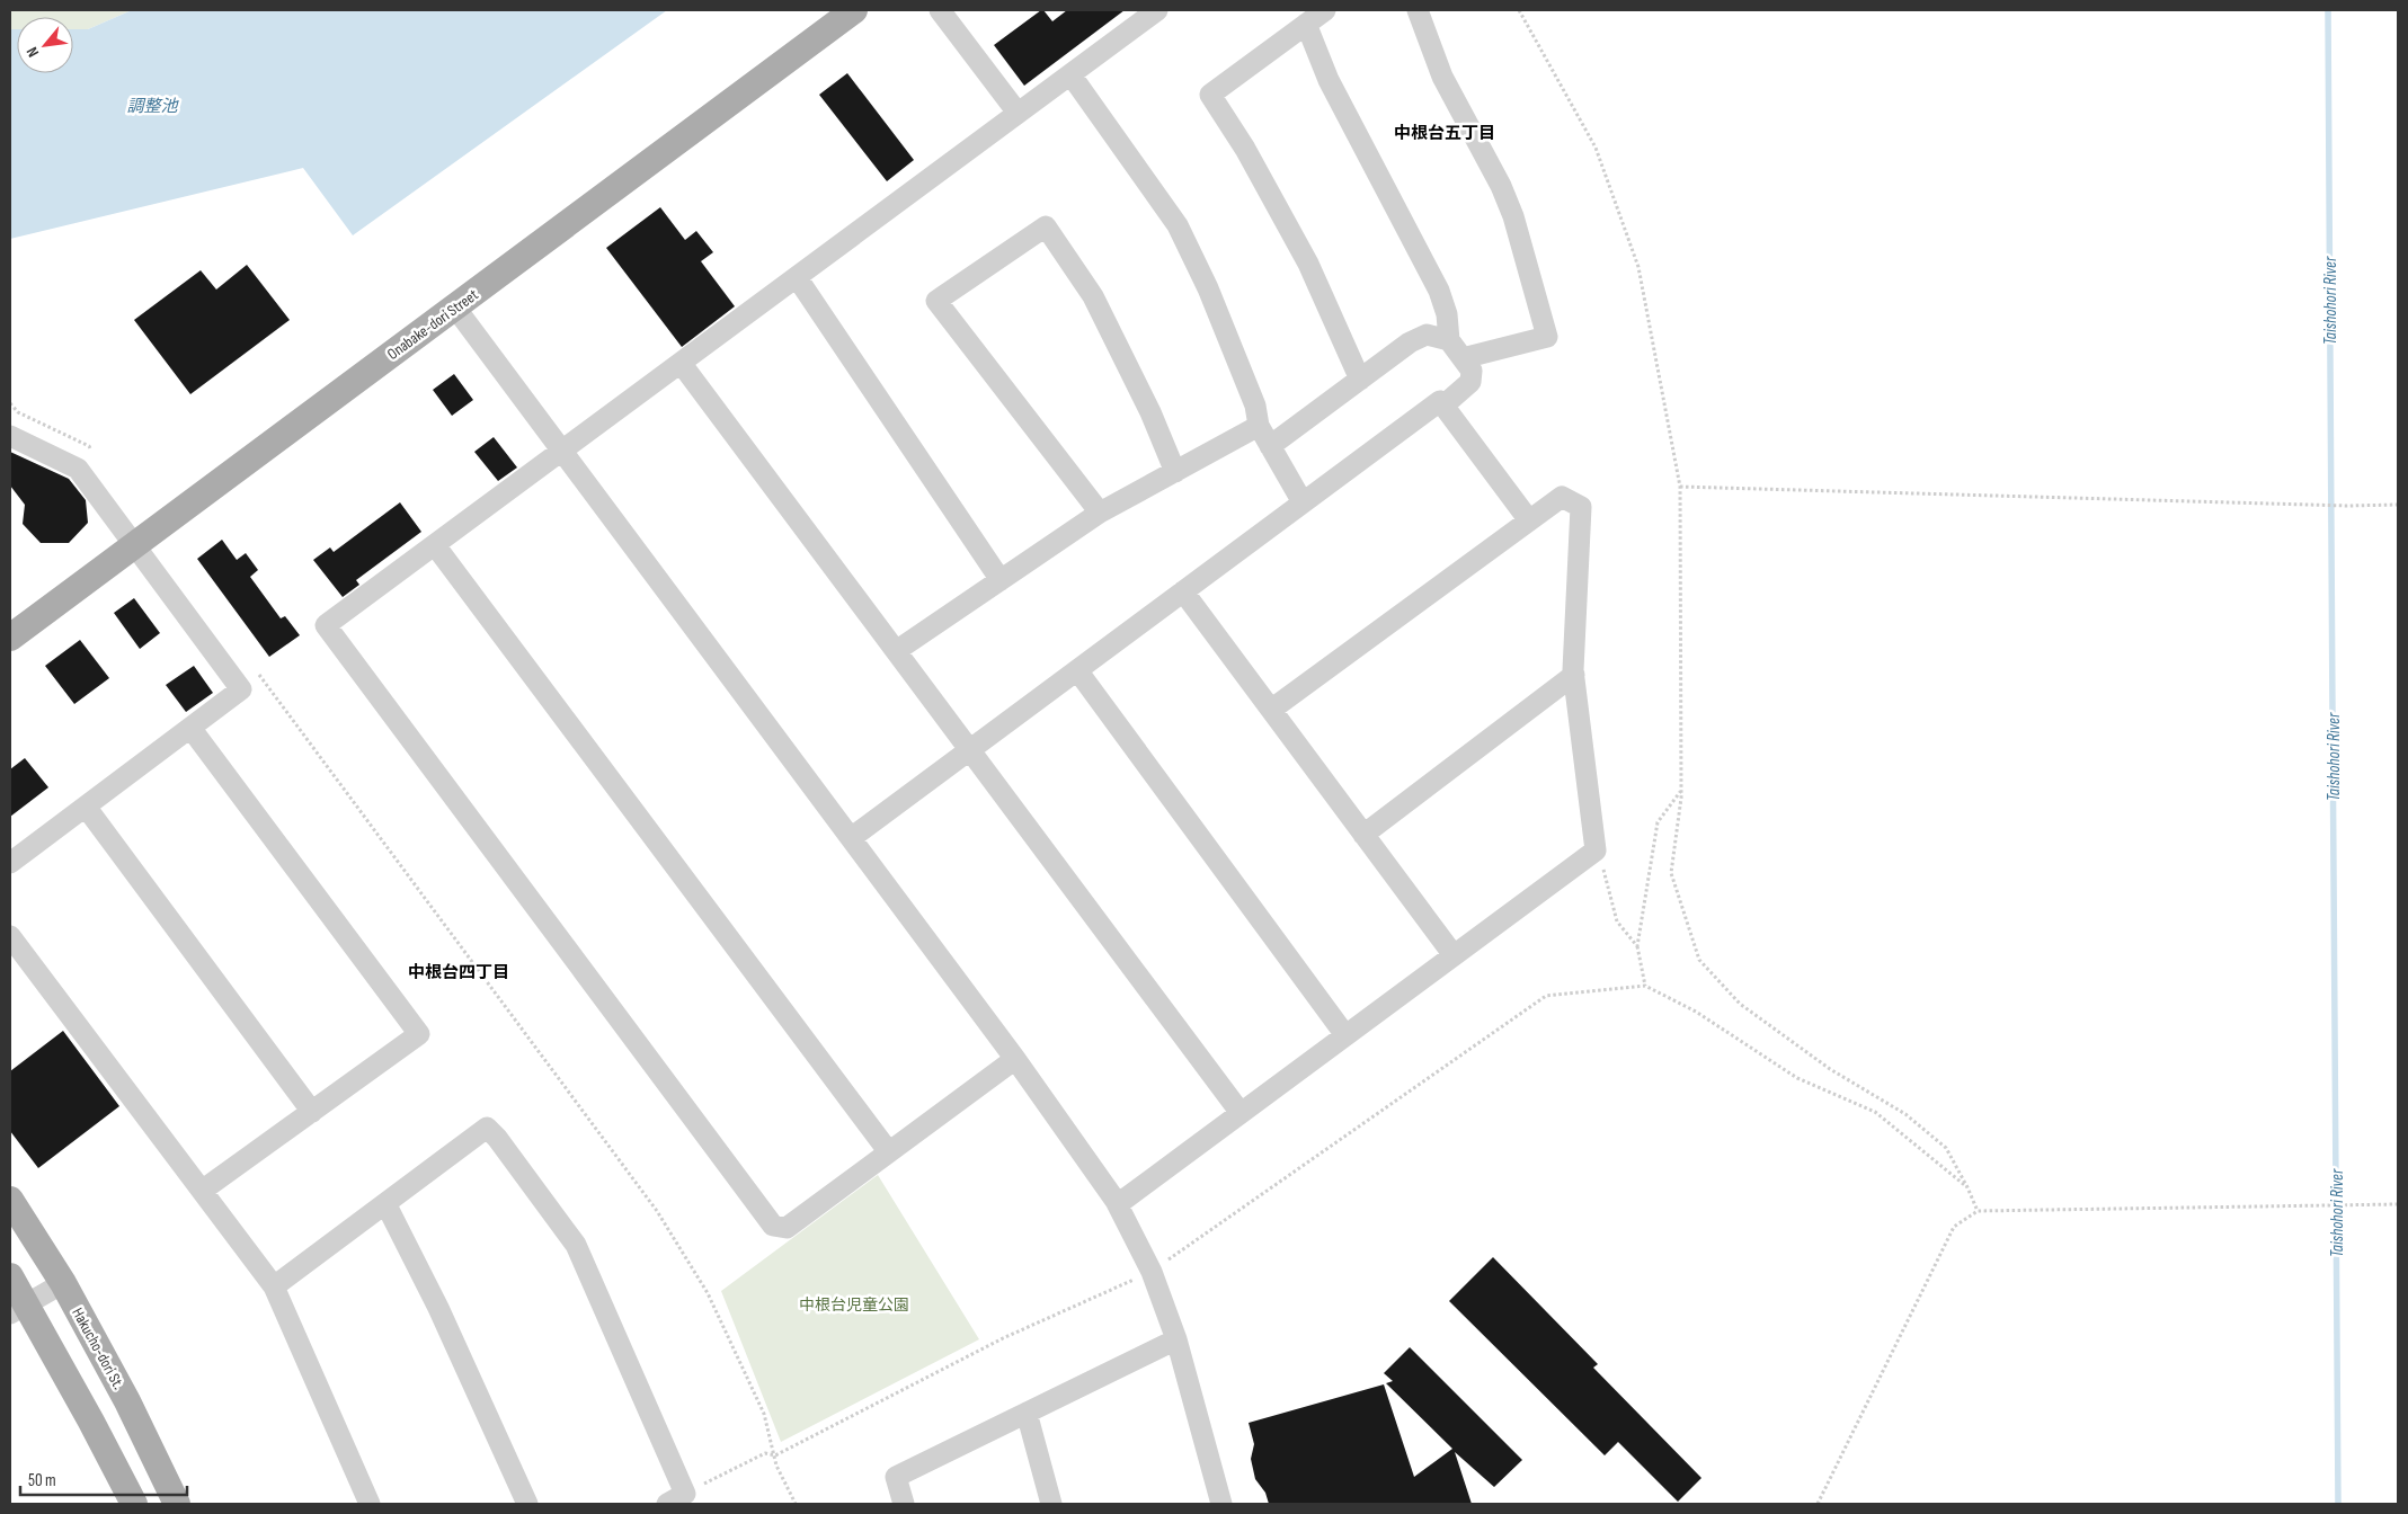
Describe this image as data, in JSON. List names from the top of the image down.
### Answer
{
  "streets": {
    "main road": ["Onabake-dori Street", "Hakucho-dori St."]
  },
  "districts": ["中根台五丁目", "中根台四丁目"],
  "water": ["調整池", "Taishohori River"],
  "parks": ["中根台児童公園"],
  "scale_bar": "50 m",
  "north": "bottom left"
}
